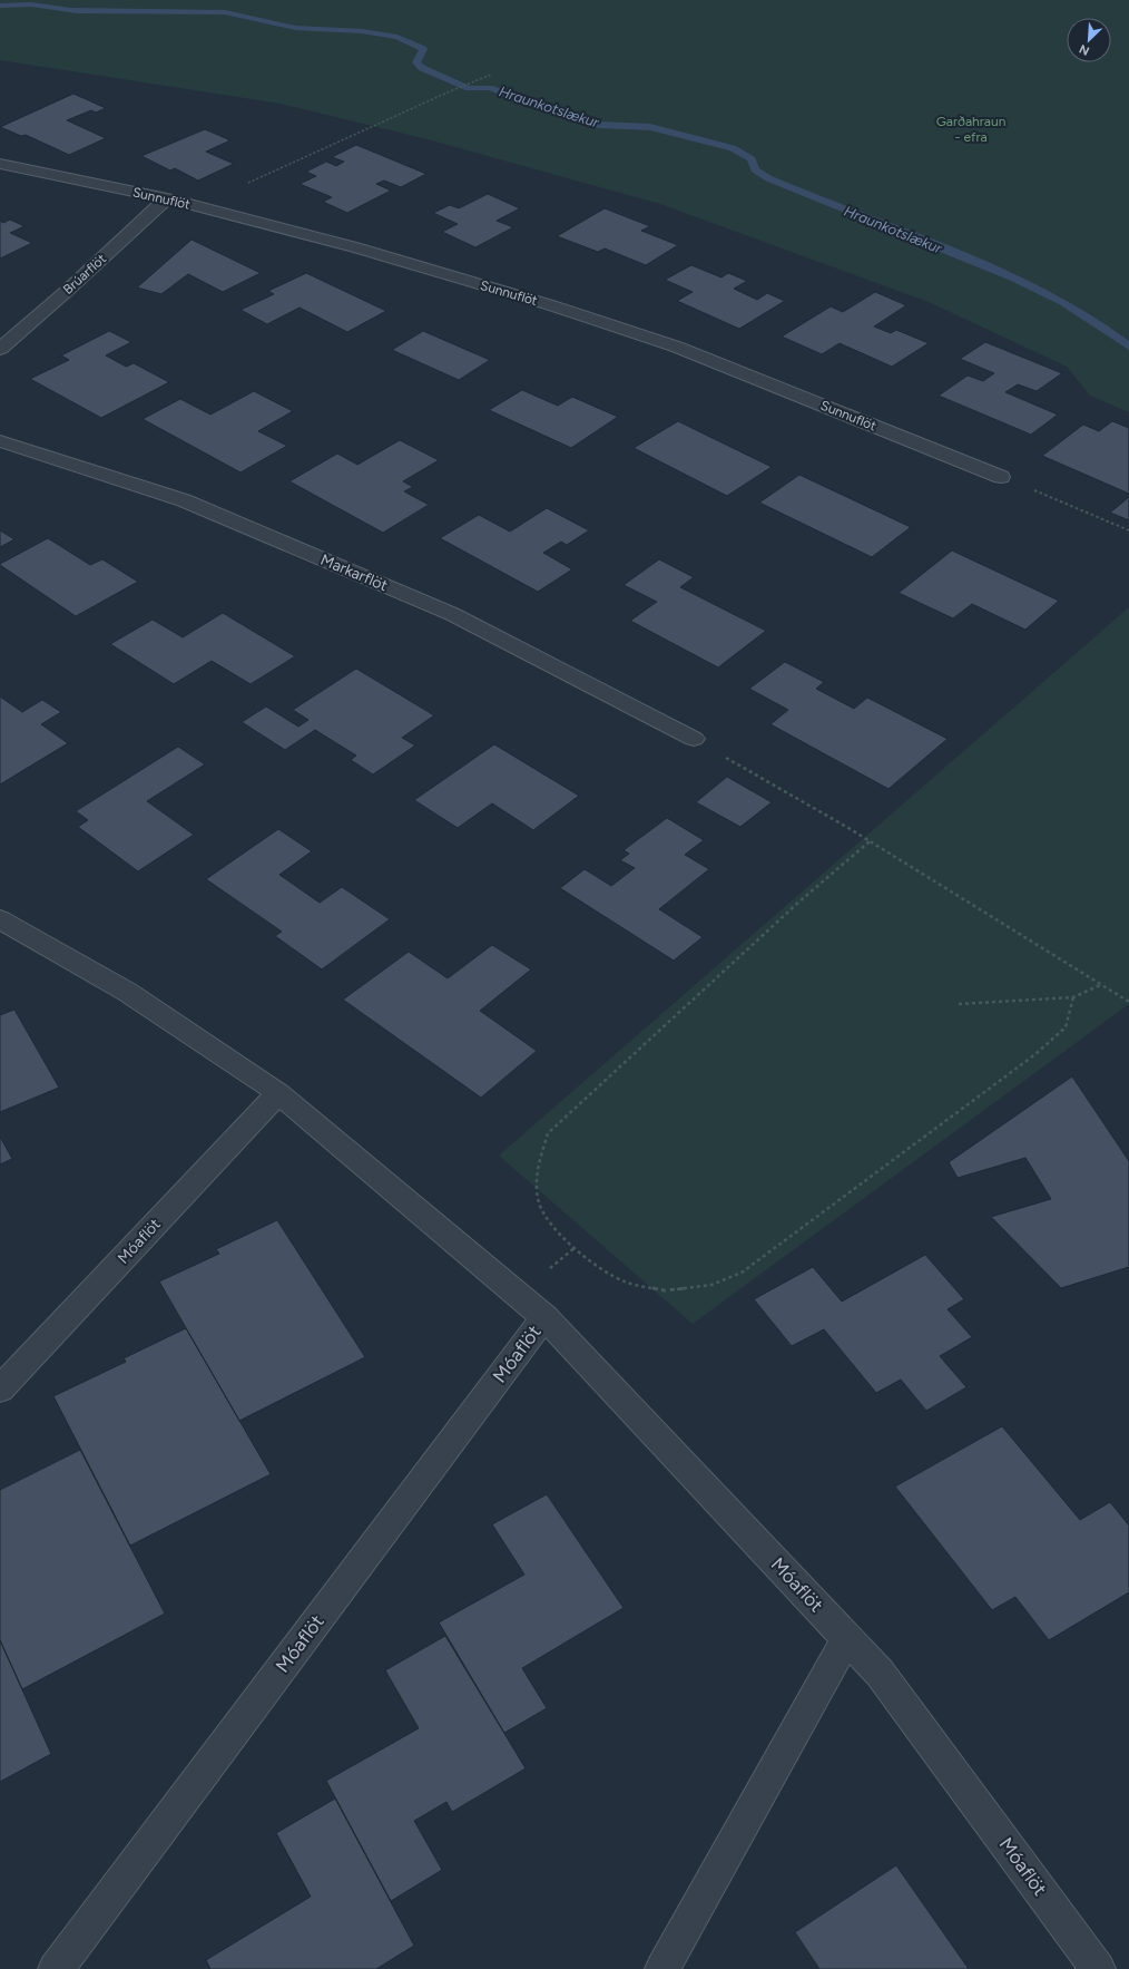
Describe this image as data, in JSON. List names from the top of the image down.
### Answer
{
  "streets": {
    "street": [
      "Sunnuflöt",
      "Brúarflöt",
      "Markarflöt",
      "Móaflöt"
    ]
  },
  "crossings": [
    ["Sunnuflöt", "Brúarflöt"]
  ],
  "water": ["Hraunkotslækur"],
  "parks": ["Garðahraun - efra"],
  "north": "bottom left"
}
